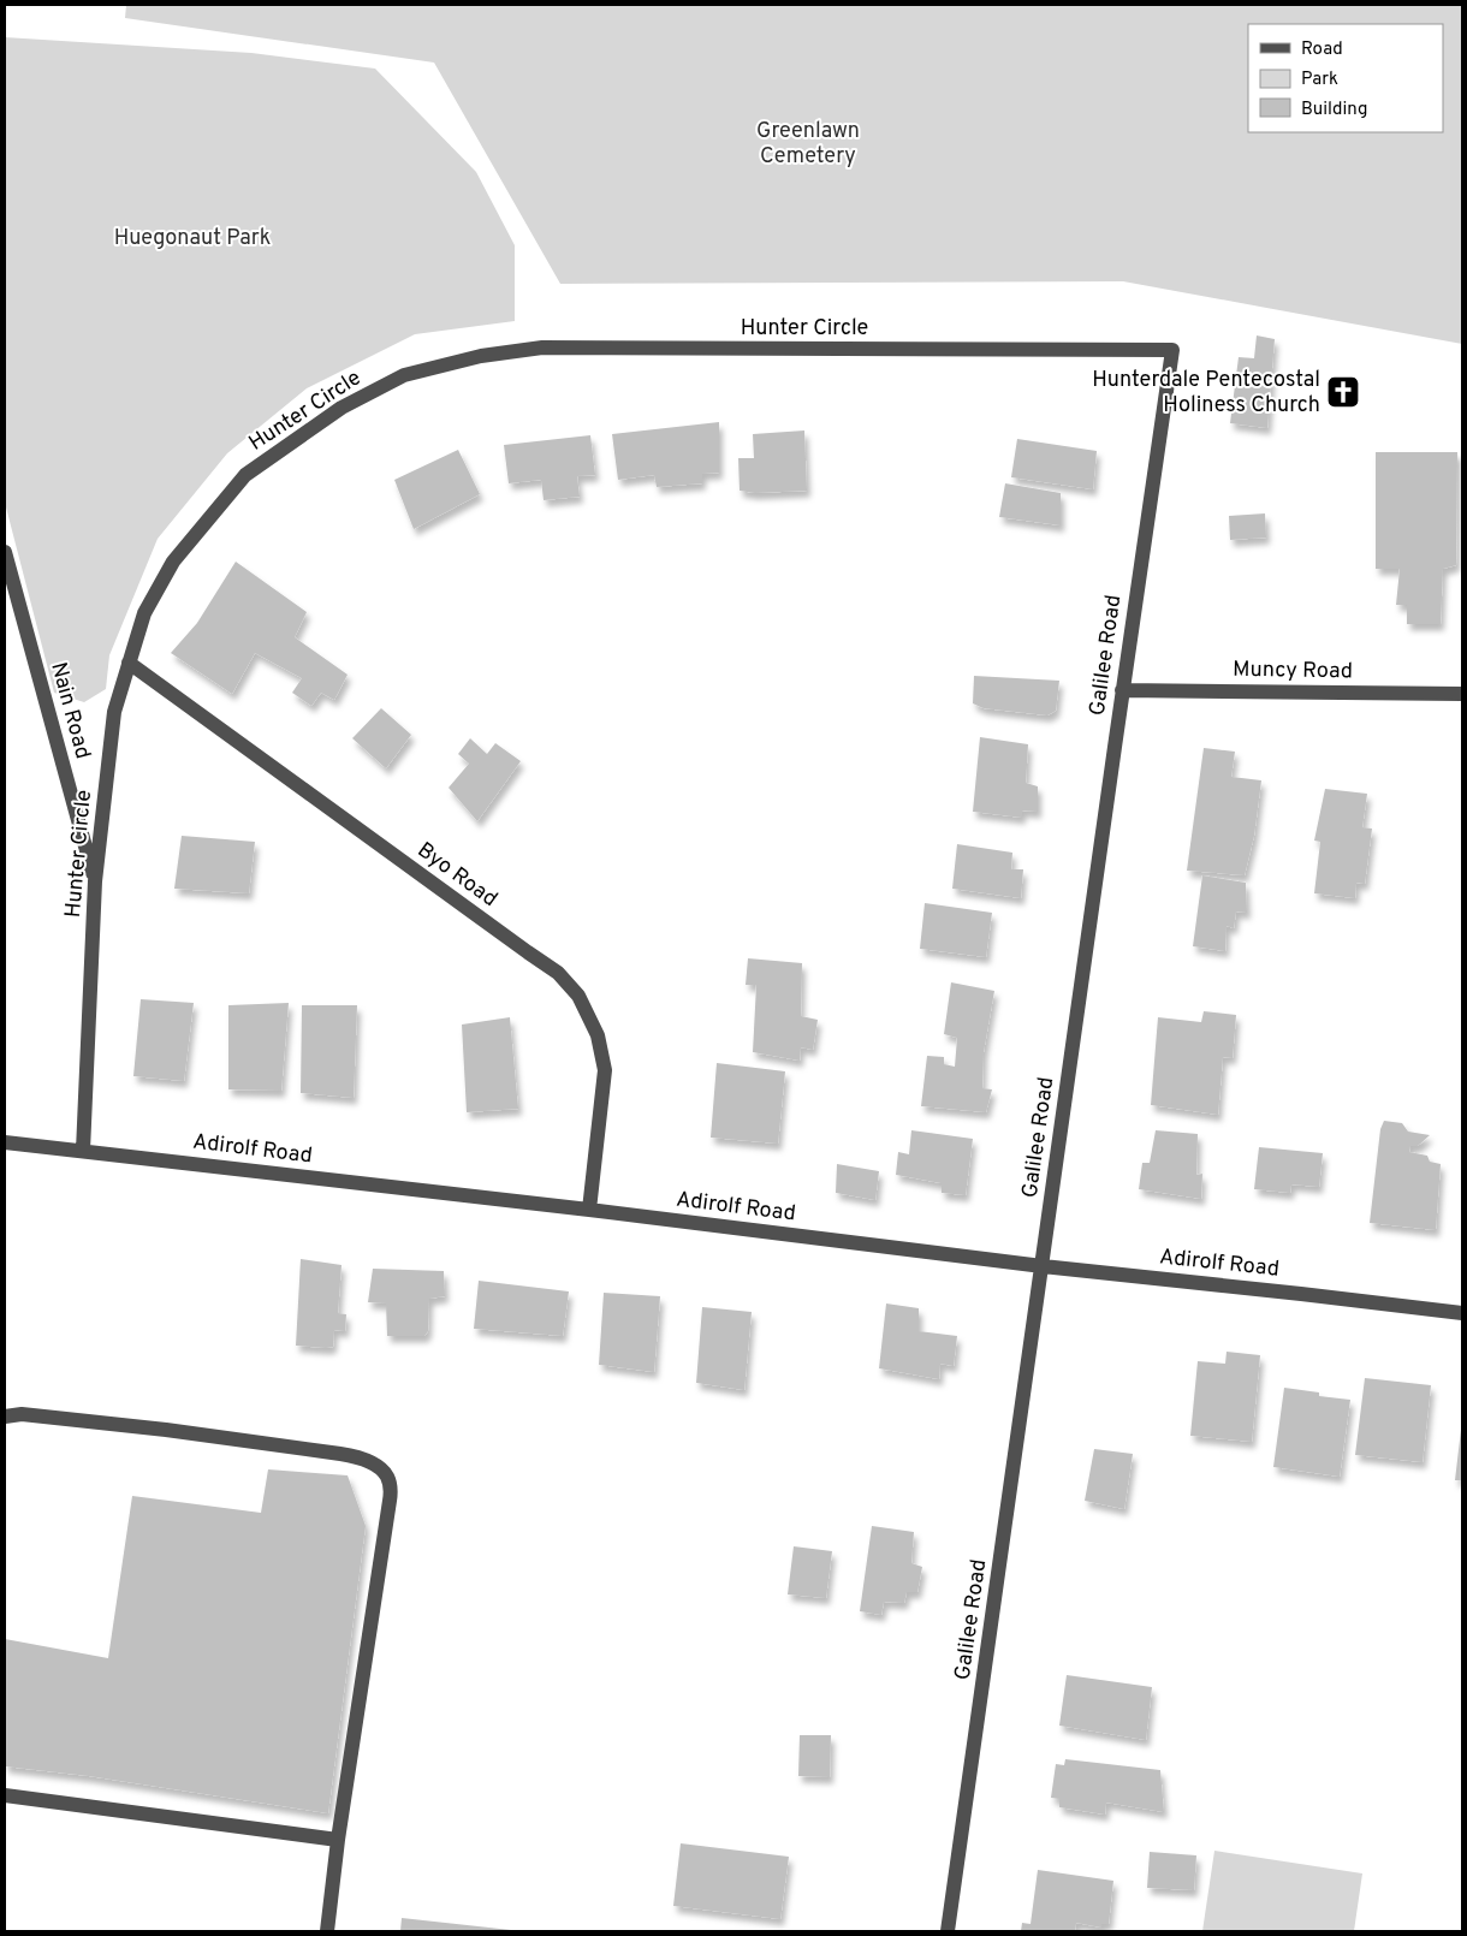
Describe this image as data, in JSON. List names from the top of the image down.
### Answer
{
  "streets": {
    "street": [
      "Hunter Circle",
      "Galilee Road",
      "Muncy Road",
      "Nain Road",
      "Byo Road",
      "Adirolf Road"
    ]
  },
  "crossings": [
    ["Hunter Circle", "Galilee Road"],
    ["Hunter Circle", "Nain Road"],
    ["Hunter Circle", "Byo Road"],
    ["Hunter Circle", "Adirolf Road"],
    ["Galilee Road", "Muncy Road"],
    ["Galilee Road", "Adirolf Road"],
    ["Byo Road", "Adirolf Road"]
  ],
  "parks": ["Greenlawn Cemetery", "Huegonaut Park"],
  "places": {
    "church": ["Hunterdale Pentecostal Holiness Church"]
  },
  "legend": ["Road", "Park", "Building"]
}
